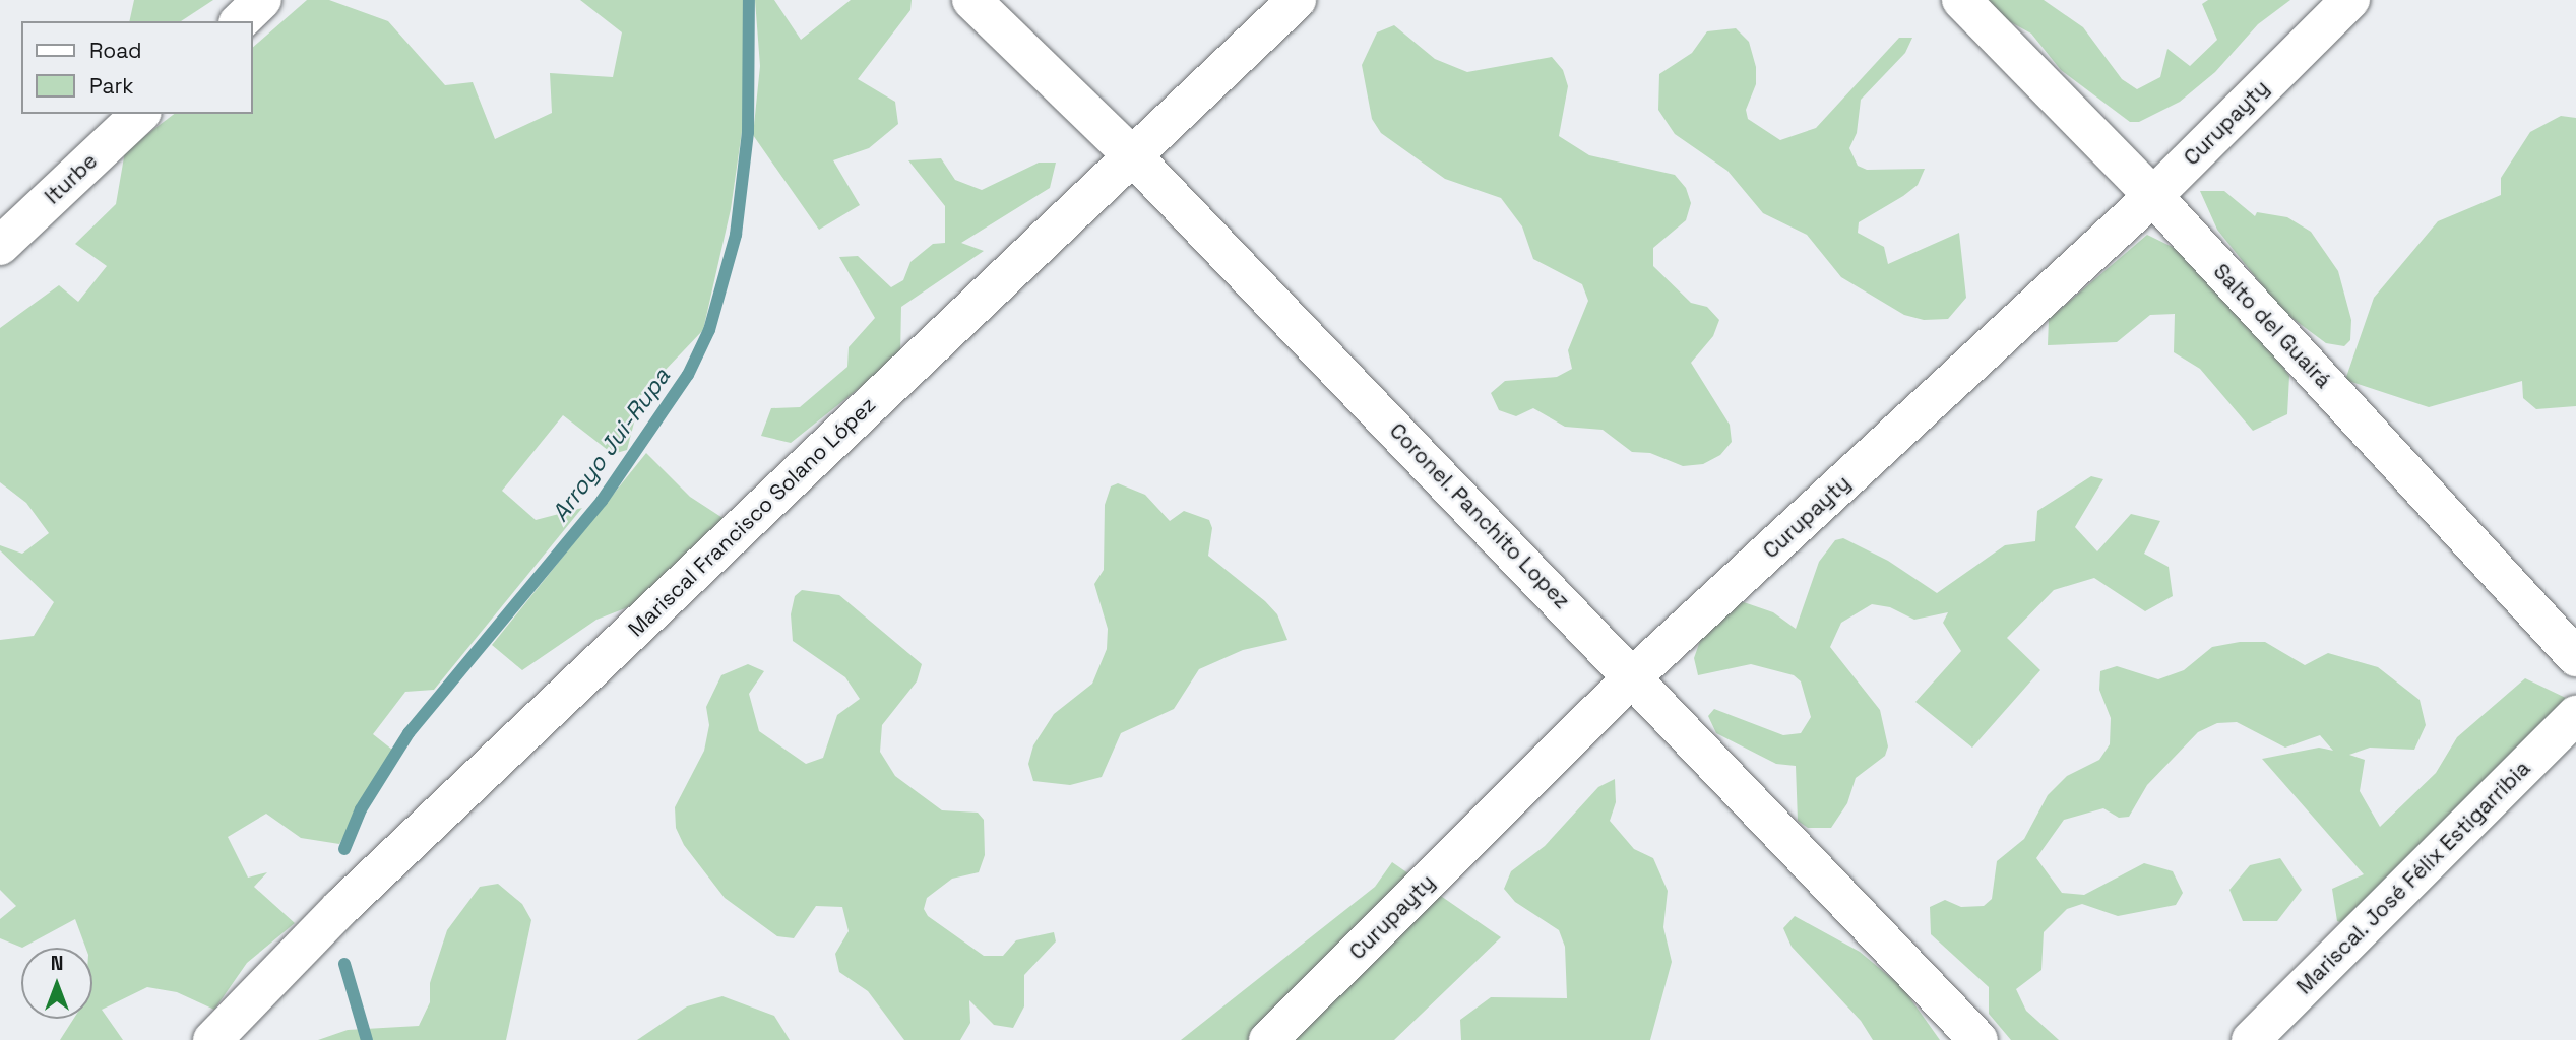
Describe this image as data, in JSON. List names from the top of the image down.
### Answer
{
  "streets": {
    "street": [
      "Curupayty",
      "Iturbe",
      "Salto del Guairá",
      "Coronel. Panchito Lopez",
      "Mariscal Francisco Solano López",
      "Mariscal. José Félix Estigarribia"
    ]
  },
  "crossings": [
    ["Curupayty", "Salto del Guairá"],
    ["Curupayty", "Coronel. Panchito Lopez"],
    ["Coronel. Panchito Lopez", "Mariscal Francisco Solano López"]
  ],
  "water": ["Arroyo Jui-Rupa"],
  "legend": ["Road", "Park"],
  "north": "top"
}
